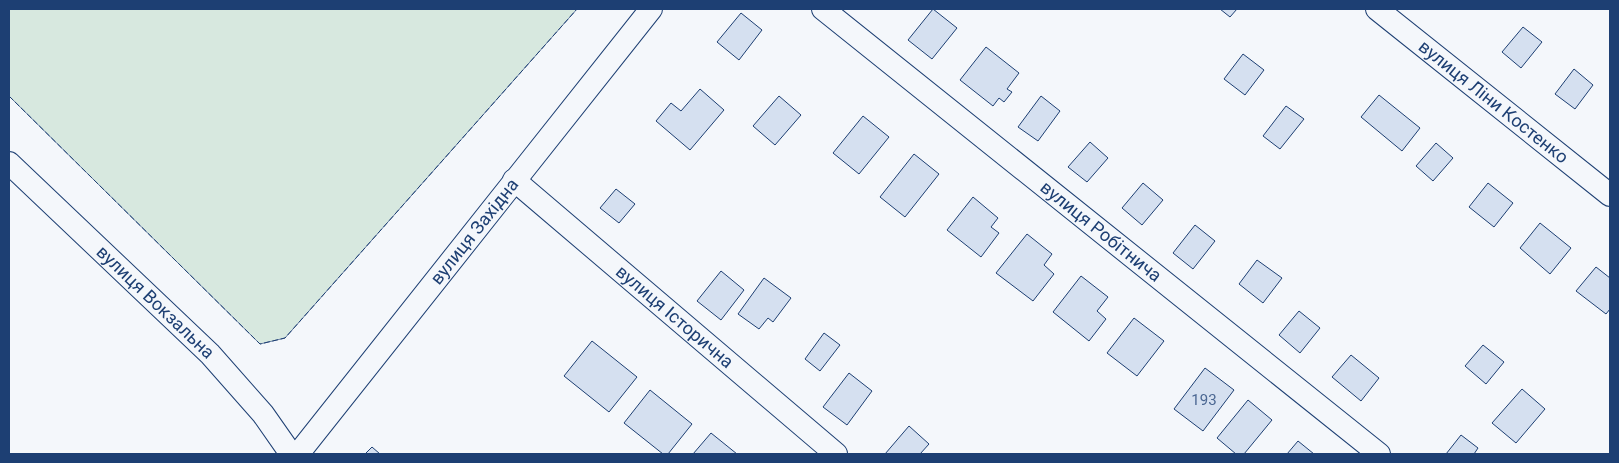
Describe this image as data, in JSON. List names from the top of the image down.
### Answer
{
  "streets": {
    "street": [
      "вулиця Ліни Костенко",
      "вулиця Західна",
      "вулиця Робітнича",
      "вулиця Вокзальна",
      "вулиця Історична"
    ]
  },
  "crossings": [
    ["вулиця Західна", "вулиця Історична"]
  ],
  "house_numbers": ["193"]
}
